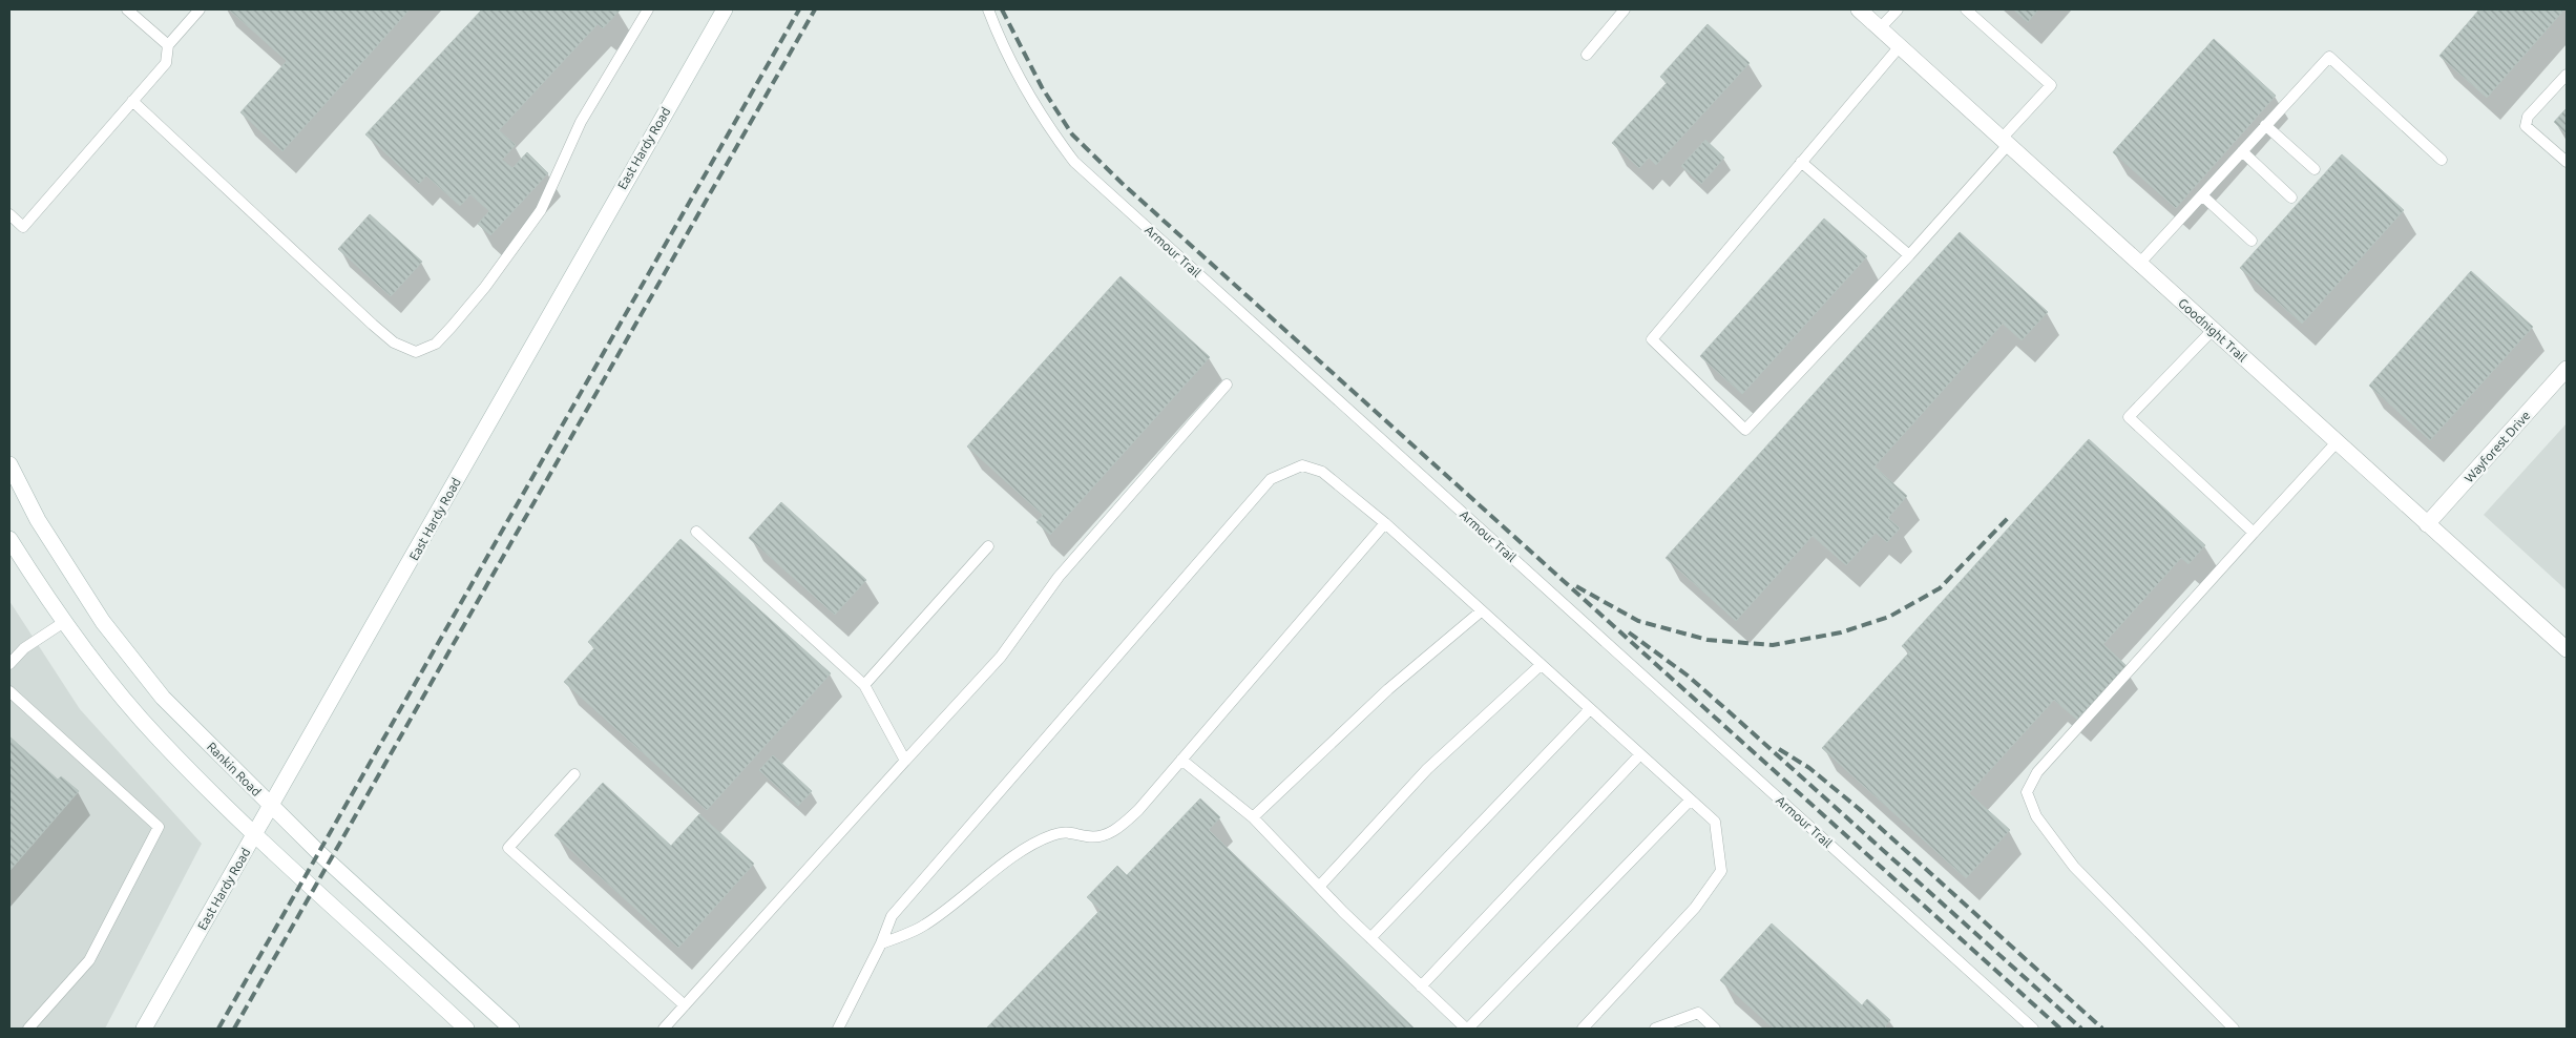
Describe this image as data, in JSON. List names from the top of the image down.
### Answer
{
  "streets": {
    "main road": [
      "East Hardy Road",
      "Goodnight Trail",
      "Wayforest Drive",
      "Rankin Road"
    ],
    "lane": ["Armour Trail"]
  },
  "crossings": [
    ["East Hardy Road", "Rankin Road"],
    ["Goodnight Trail", "Wayforest Drive"]
  ]
}
